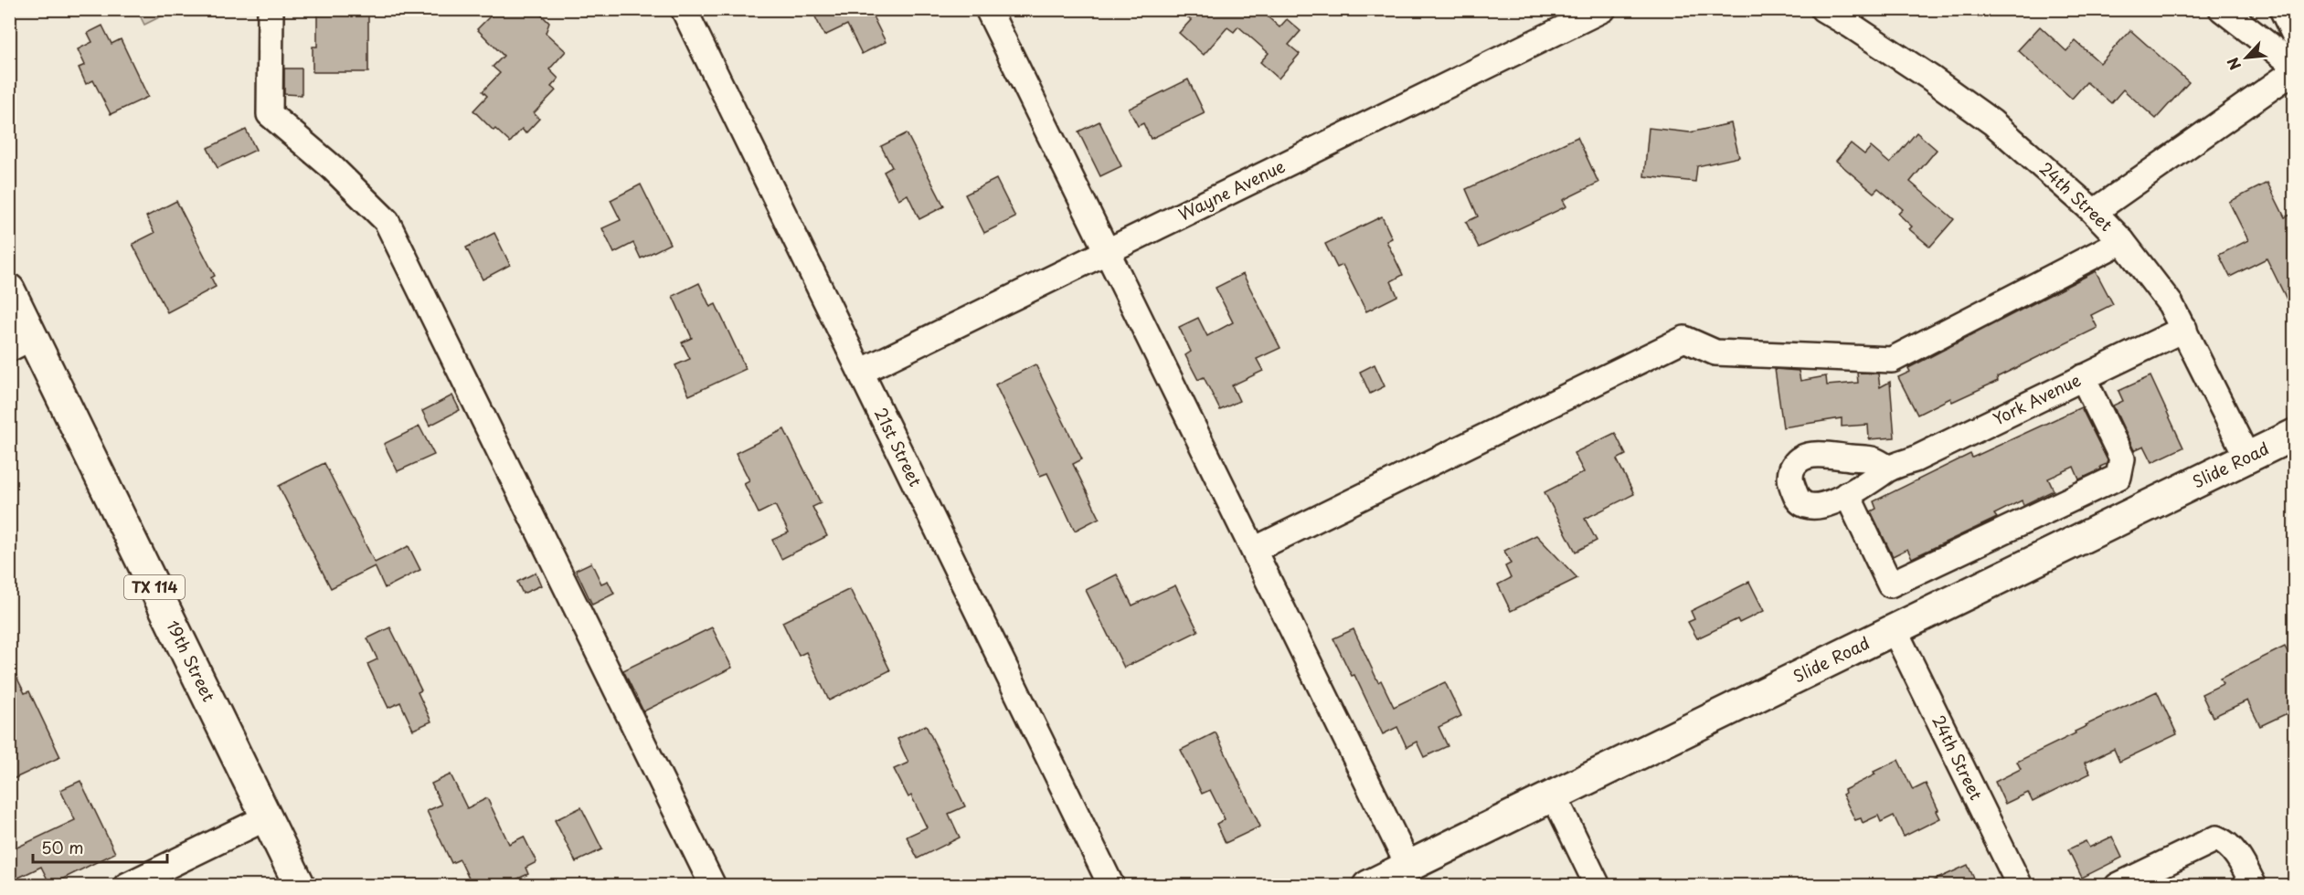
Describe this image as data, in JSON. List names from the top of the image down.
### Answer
{
  "streets": {
    "main road": ["Slide Road", "TX 114", "19th Street"],
    "street": [
      "Wayne Avenue",
      "24th Street",
      "York Avenue",
      "21st Street"
    ]
  },
  "crossings": [
    ["Wayne Avenue", "21st Street"],
    ["24th Street", "York Avenue"],
    ["24th Street", "Slide Road"]
  ],
  "scale_bar": "50 m",
  "north": "bottom left"
}
